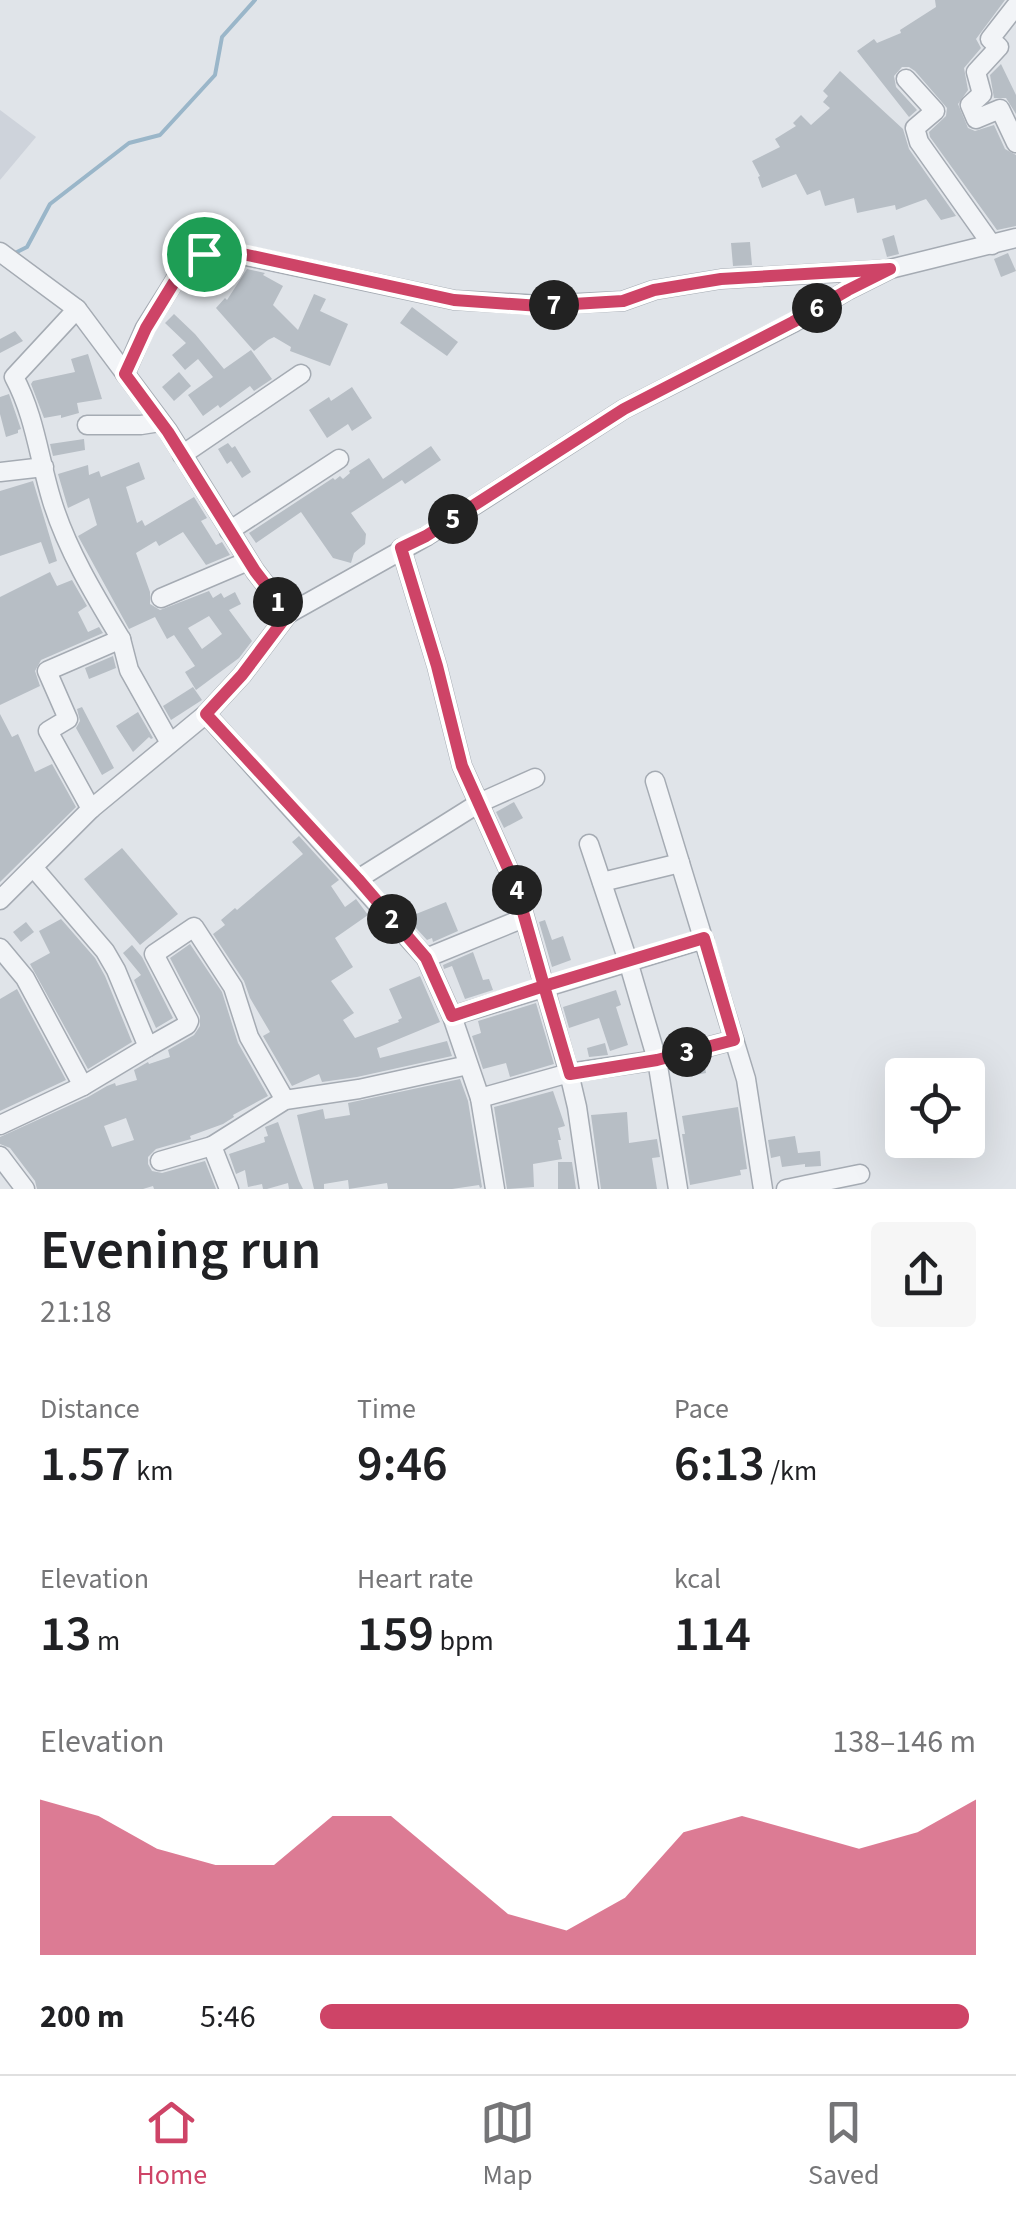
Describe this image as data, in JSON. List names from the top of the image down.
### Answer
{
  "page": {
    "pins": [
      "7",
      "6",
      "5",
      "1",
      "4",
      "2",
      "3"
    ],
    "heading": ["Evening run", "21:18"],
    "stats": [
      ["Distance", "1.57 km"],
      ["Time", "9:46"],
      ["Pace", "6:13 /km"],
      ["Elevation", "13 m"],
      ["Heart rate", "159 bpm"],
      ["kcal", "114"]
    ],
    "chart": ["Elevation", "138–146 m"],
    "list": [
      {
        "name": "200 m",
        "note": "5:46"
      }
    ],
    "tabs": ["Home", "Map", "Saved"]
  }
}
